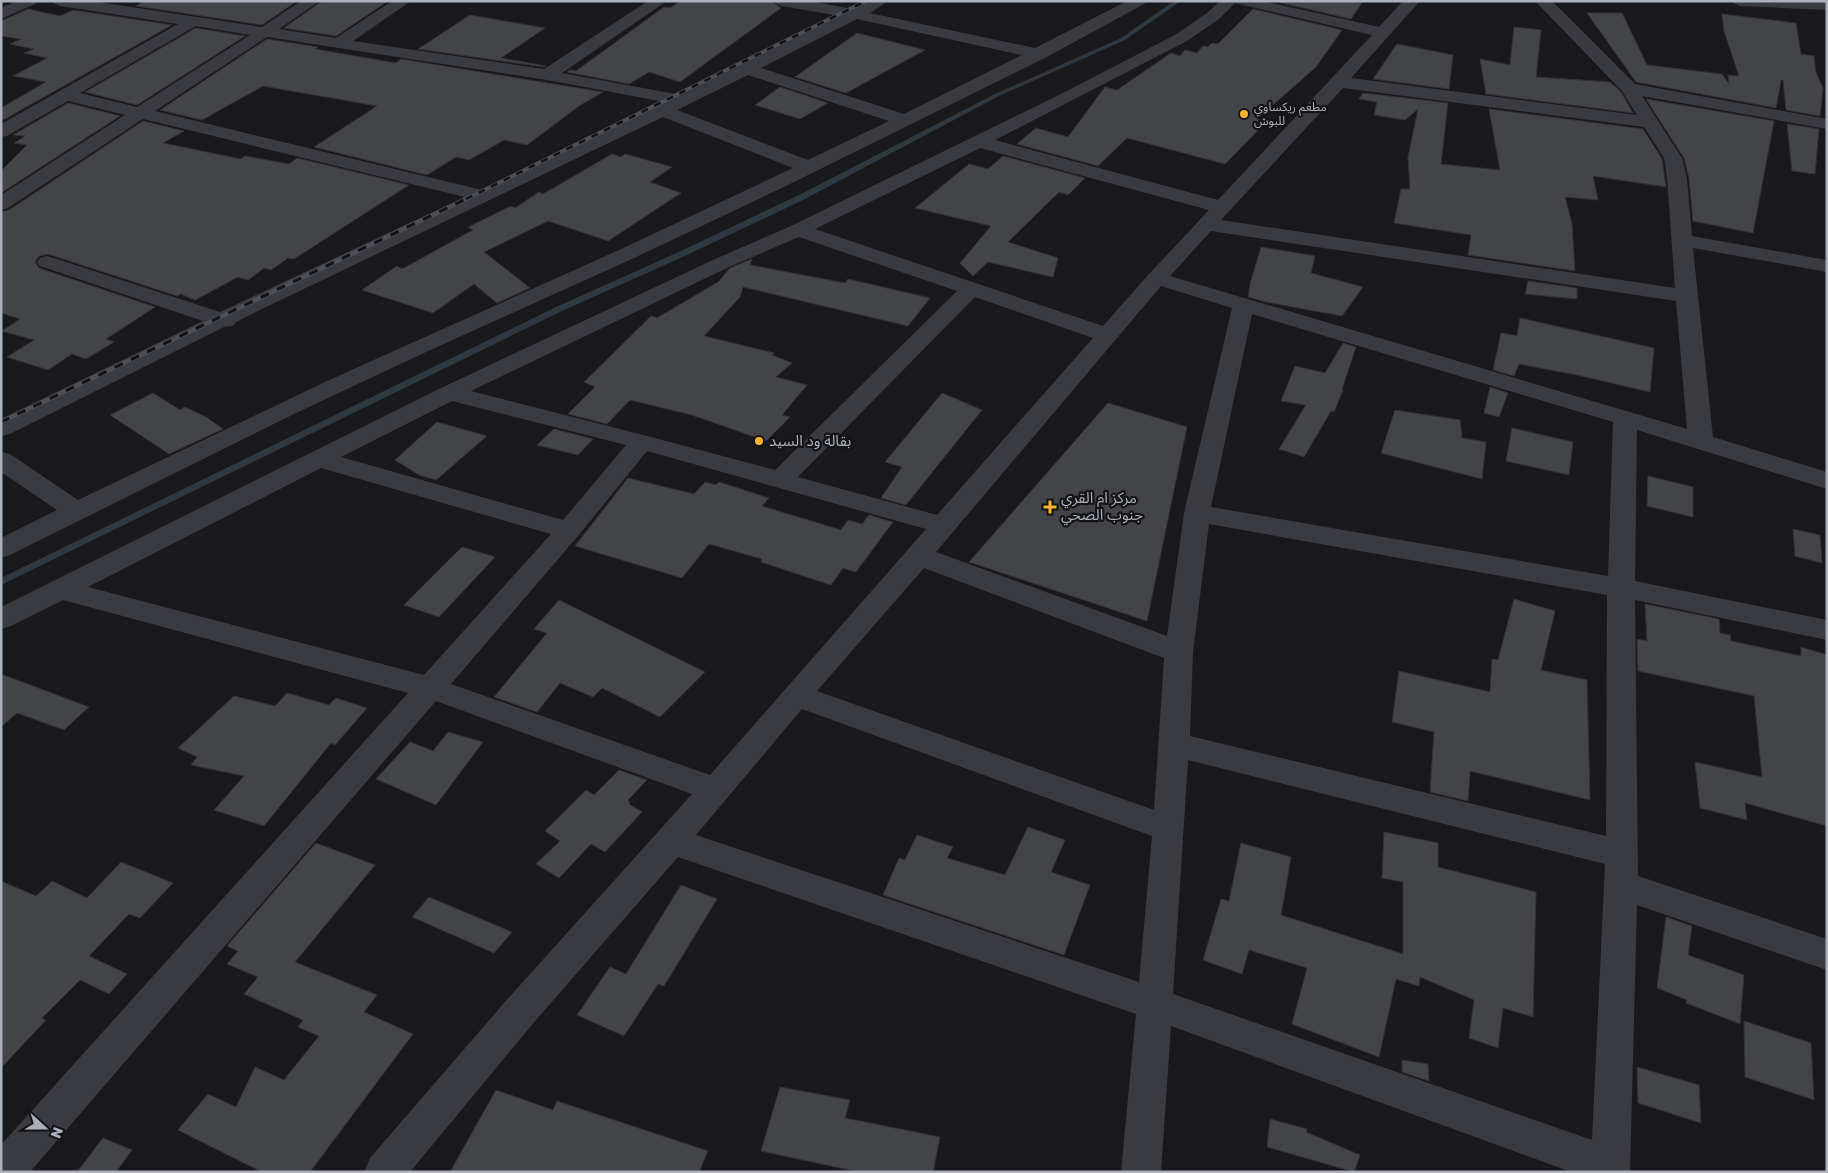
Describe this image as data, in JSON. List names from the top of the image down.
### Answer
{
  "places": {
    "other": ["مطعم ريكساوي للبوش", "بقالة ود السيد"],
    "health": ["مركز ام القري جنوب الصحي"]
  },
  "north": "right"
}
